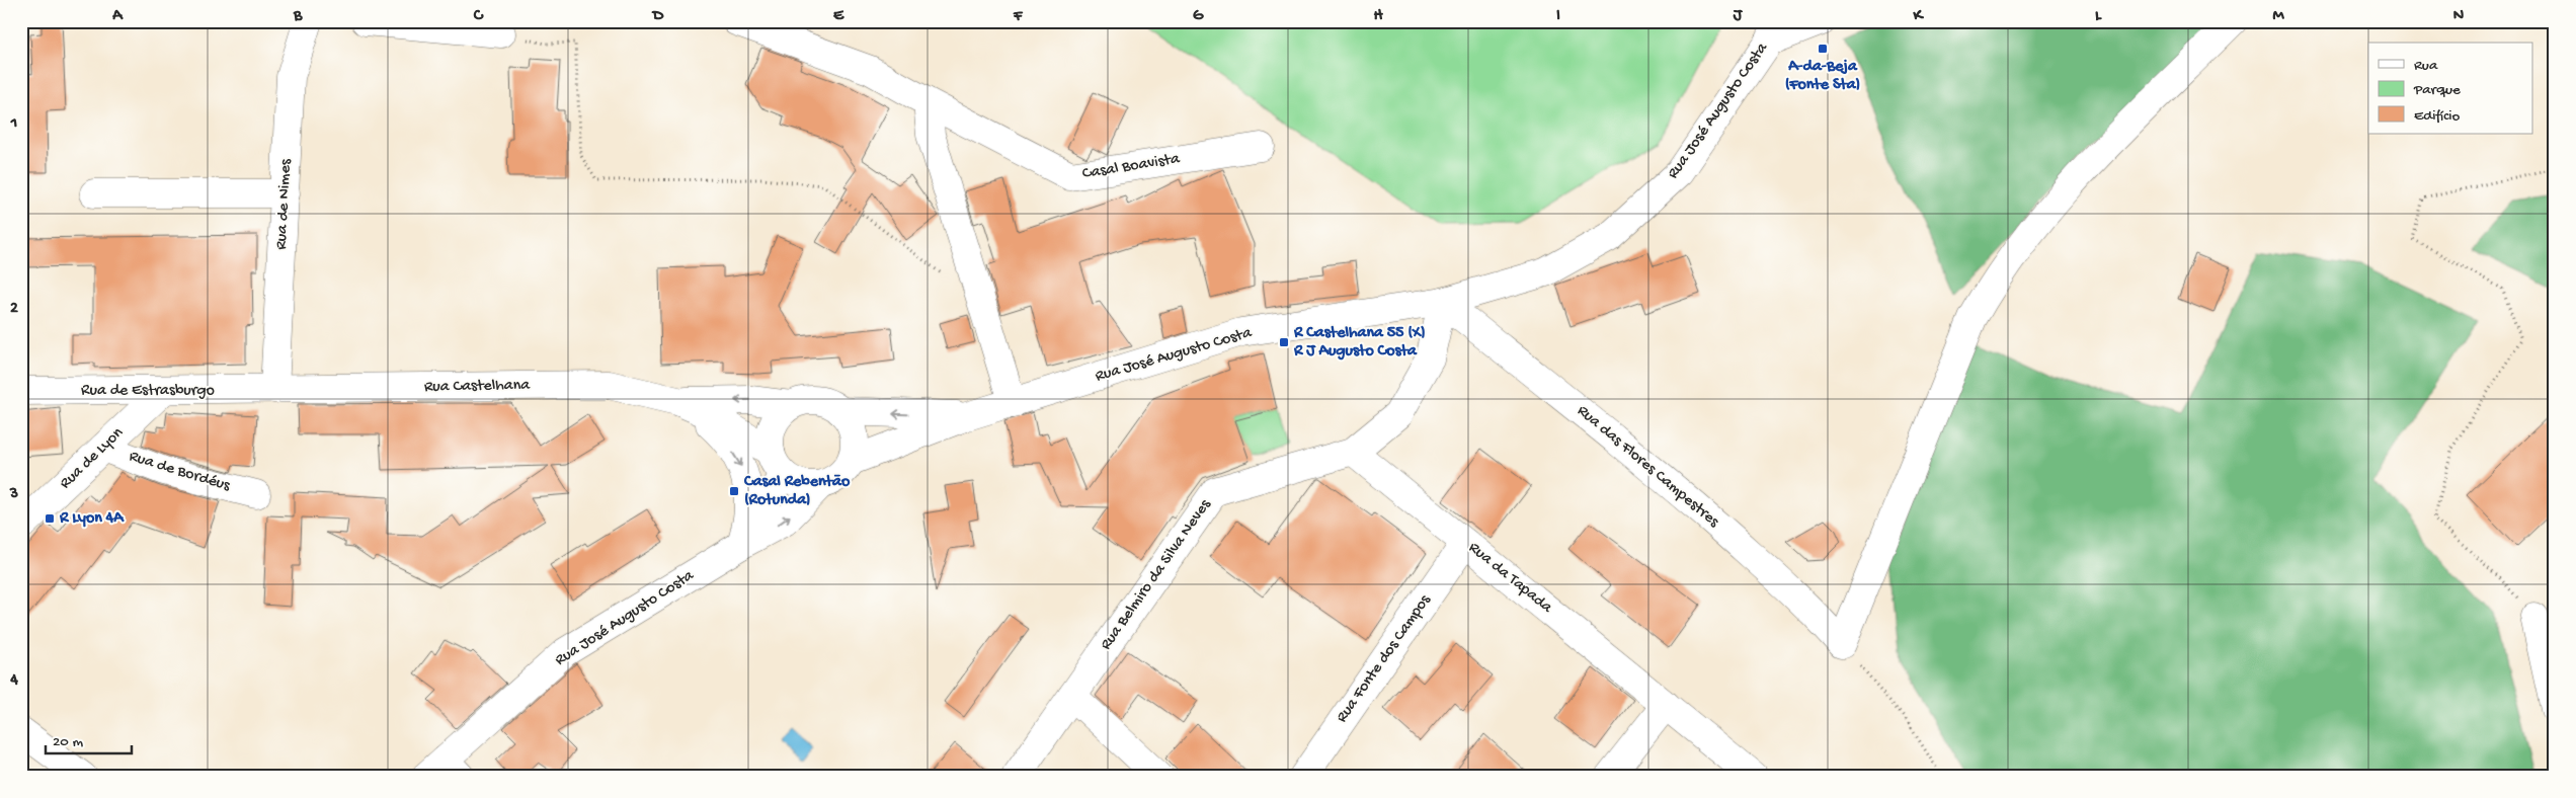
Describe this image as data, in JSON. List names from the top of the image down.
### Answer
{
  "streets": {
    "street": [
      "Rua José Augusto Costa",
      "Casal Boavista",
      "Rua de Nimes",
      "Rua Castelhana",
      "Rua de Estrasburgo",
      "Rua de Lyon",
      "Rua das Flores Campestres",
      "Rua de Bordéus",
      "Rua Belmiro da Silva Neves",
      "Rua da Tapada",
      "Rua Fonte dos Campos"
    ]
  },
  "crossings": [
    ["Rua José Augusto Costa", "Rua Castelhana"],
    ["Rua José Augusto Costa", "Rua das Flores Campestres"],
    ["Rua José Augusto Costa", "Rua Belmiro da Silva Neves"],
    ["Rua de Nimes", "Rua Castelhana"],
    ["Rua de Nimes", "Rua de Estrasburgo"],
    ["Rua Castelhana", "Rua de Estrasburgo"],
    ["Rua de Estrasburgo", "Rua de Lyon"],
    ["Rua de Lyon", "Rua de Bordéus"],
    ["Rua das Flores Campestres", "Rua Belmiro da Silva Neves"],
    ["Rua Belmiro da Silva Neves", "Rua da Tapada"],
    ["Rua da Tapada", "Rua Fonte dos Campos"]
  ],
  "places": {
    "transit": [
      "A-da-Beja (Fonte Sta)",
      "R Castelhana 55 (X) R J Augusto Costa",
      "Casal Rebentão (Rotunda)",
      "R Lyon 4A"
    ]
  },
  "legend": ["Rua", "Parque", "Edifício"],
  "scale_bar": "20 m",
  "grid": {
    "columns": [
      "A",
      "B",
      "C",
      "D",
      "E",
      "F",
      "G",
      "H",
      "I",
      "J",
      "K",
      "L",
      "M",
      "N"
    ],
    "rows": [
      "1",
      "2",
      "3",
      "4"
    ]
  }
}
